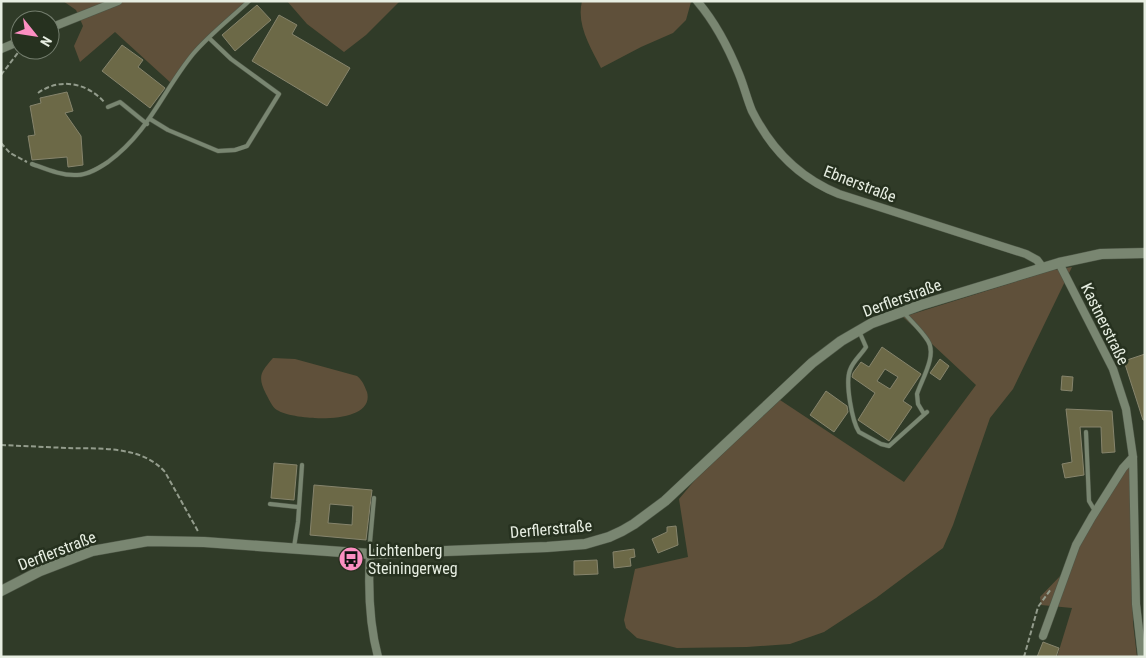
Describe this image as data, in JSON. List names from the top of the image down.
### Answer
{
  "streets": {
    "street": ["Ebnerstraße", "Derflerstraße", "Kastnerstraße"]
  },
  "crossings": [
    ["Ebnerstraße", "Derflerstraße"],
    ["Derflerstraße", "Kastnerstraße"]
  ],
  "places": {
    "bus stop": ["Lichtenberg Steiningerweg"]
  },
  "north": "bottom right"
}
